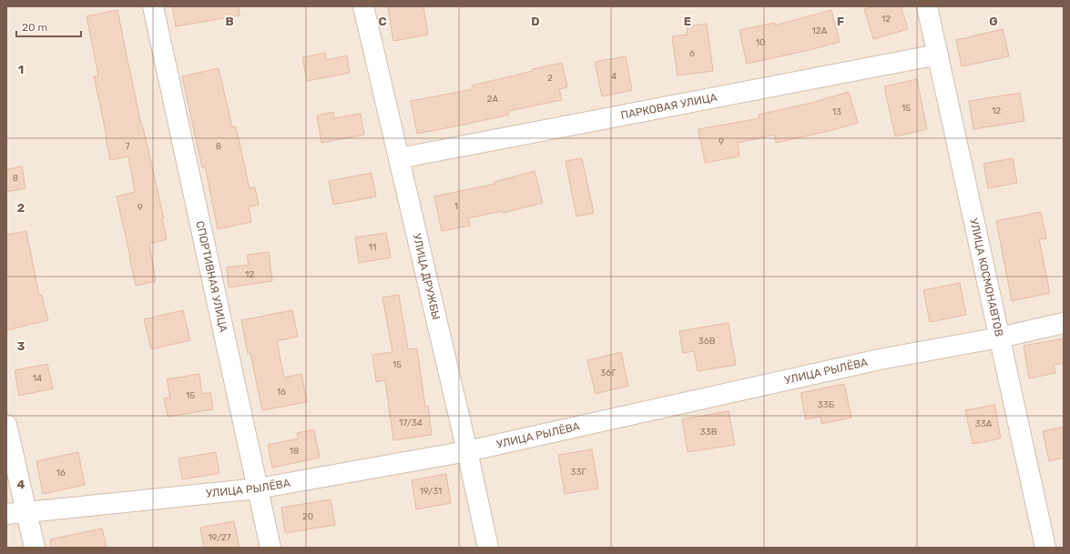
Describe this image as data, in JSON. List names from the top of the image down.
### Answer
{
  "streets": {
    "street": [
      "ПАРКОВАЯ УЛИЦА",
      "СПОРТИВНАЯ УЛИЦА",
      "УЛИЦА ДРУЖБЫ",
      "УЛИЦА КОСМОНАВТОВ",
      "УЛИЦА РЫЛЁВА"
    ]
  },
  "crossings": [
    ["ПАРКОВАЯ УЛИЦА", "УЛИЦА ДРУЖБЫ"],
    ["ПАРКОВАЯ УЛИЦА", "УЛИЦА КОСМОНАВТОВ"],
    ["СПОРТИВНАЯ УЛИЦА", "УЛИЦА РЫЛЁВА"],
    ["УЛИЦА ДРУЖБЫ", "УЛИЦА РЫЛЁВА"],
    ["УЛИЦА КОСМОНАВТОВ", "УЛИЦА РЫЛЁВА"]
  ],
  "house_numbers": [
    "12",
    "12А",
    "10",
    "6",
    "4",
    "2",
    "2А",
    "15",
    "12",
    "13",
    "9",
    "7",
    "8",
    "8",
    "1",
    "9",
    "11",
    "12",
    "36В",
    "15",
    "36Г",
    "14",
    "16",
    "15",
    "33Б",
    "17/34",
    "33А",
    "33В",
    "18",
    "33Г",
    "16",
    "19/31",
    "20",
    "19/27"
  ],
  "scale_bar": "20 m",
  "grid": {
    "columns": [
      "B",
      "C",
      "D",
      "E",
      "F",
      "G"
    ],
    "rows": [
      "1",
      "2",
      "3",
      "4"
    ]
  }
}
